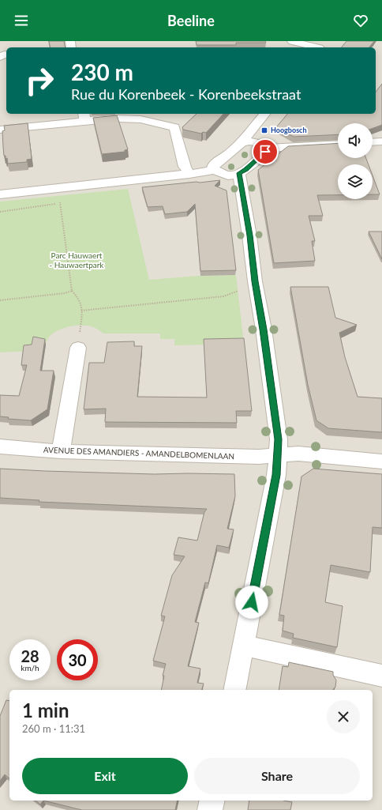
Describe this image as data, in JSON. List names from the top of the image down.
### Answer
{
  "streets": {
    "street": ["AVENUE DES AMANDIERS - AMANDELBOMENLAAN"]
  },
  "parks": ["Parc Hauwaert - Hauwaertpark"],
  "places": {
    "transit": ["Hoogbosch"]
  },
  "page": {
    "header": "Beeline",
    "turn": ["230 m", "Rue du Korenbeek - Korenbeekstraat"],
    "speed": "28 km/h",
    "limit": "30",
    "heading": ["1 min", "260 m · 11:31"],
    "buttons": ["Exit", "Share"]
  }
}
